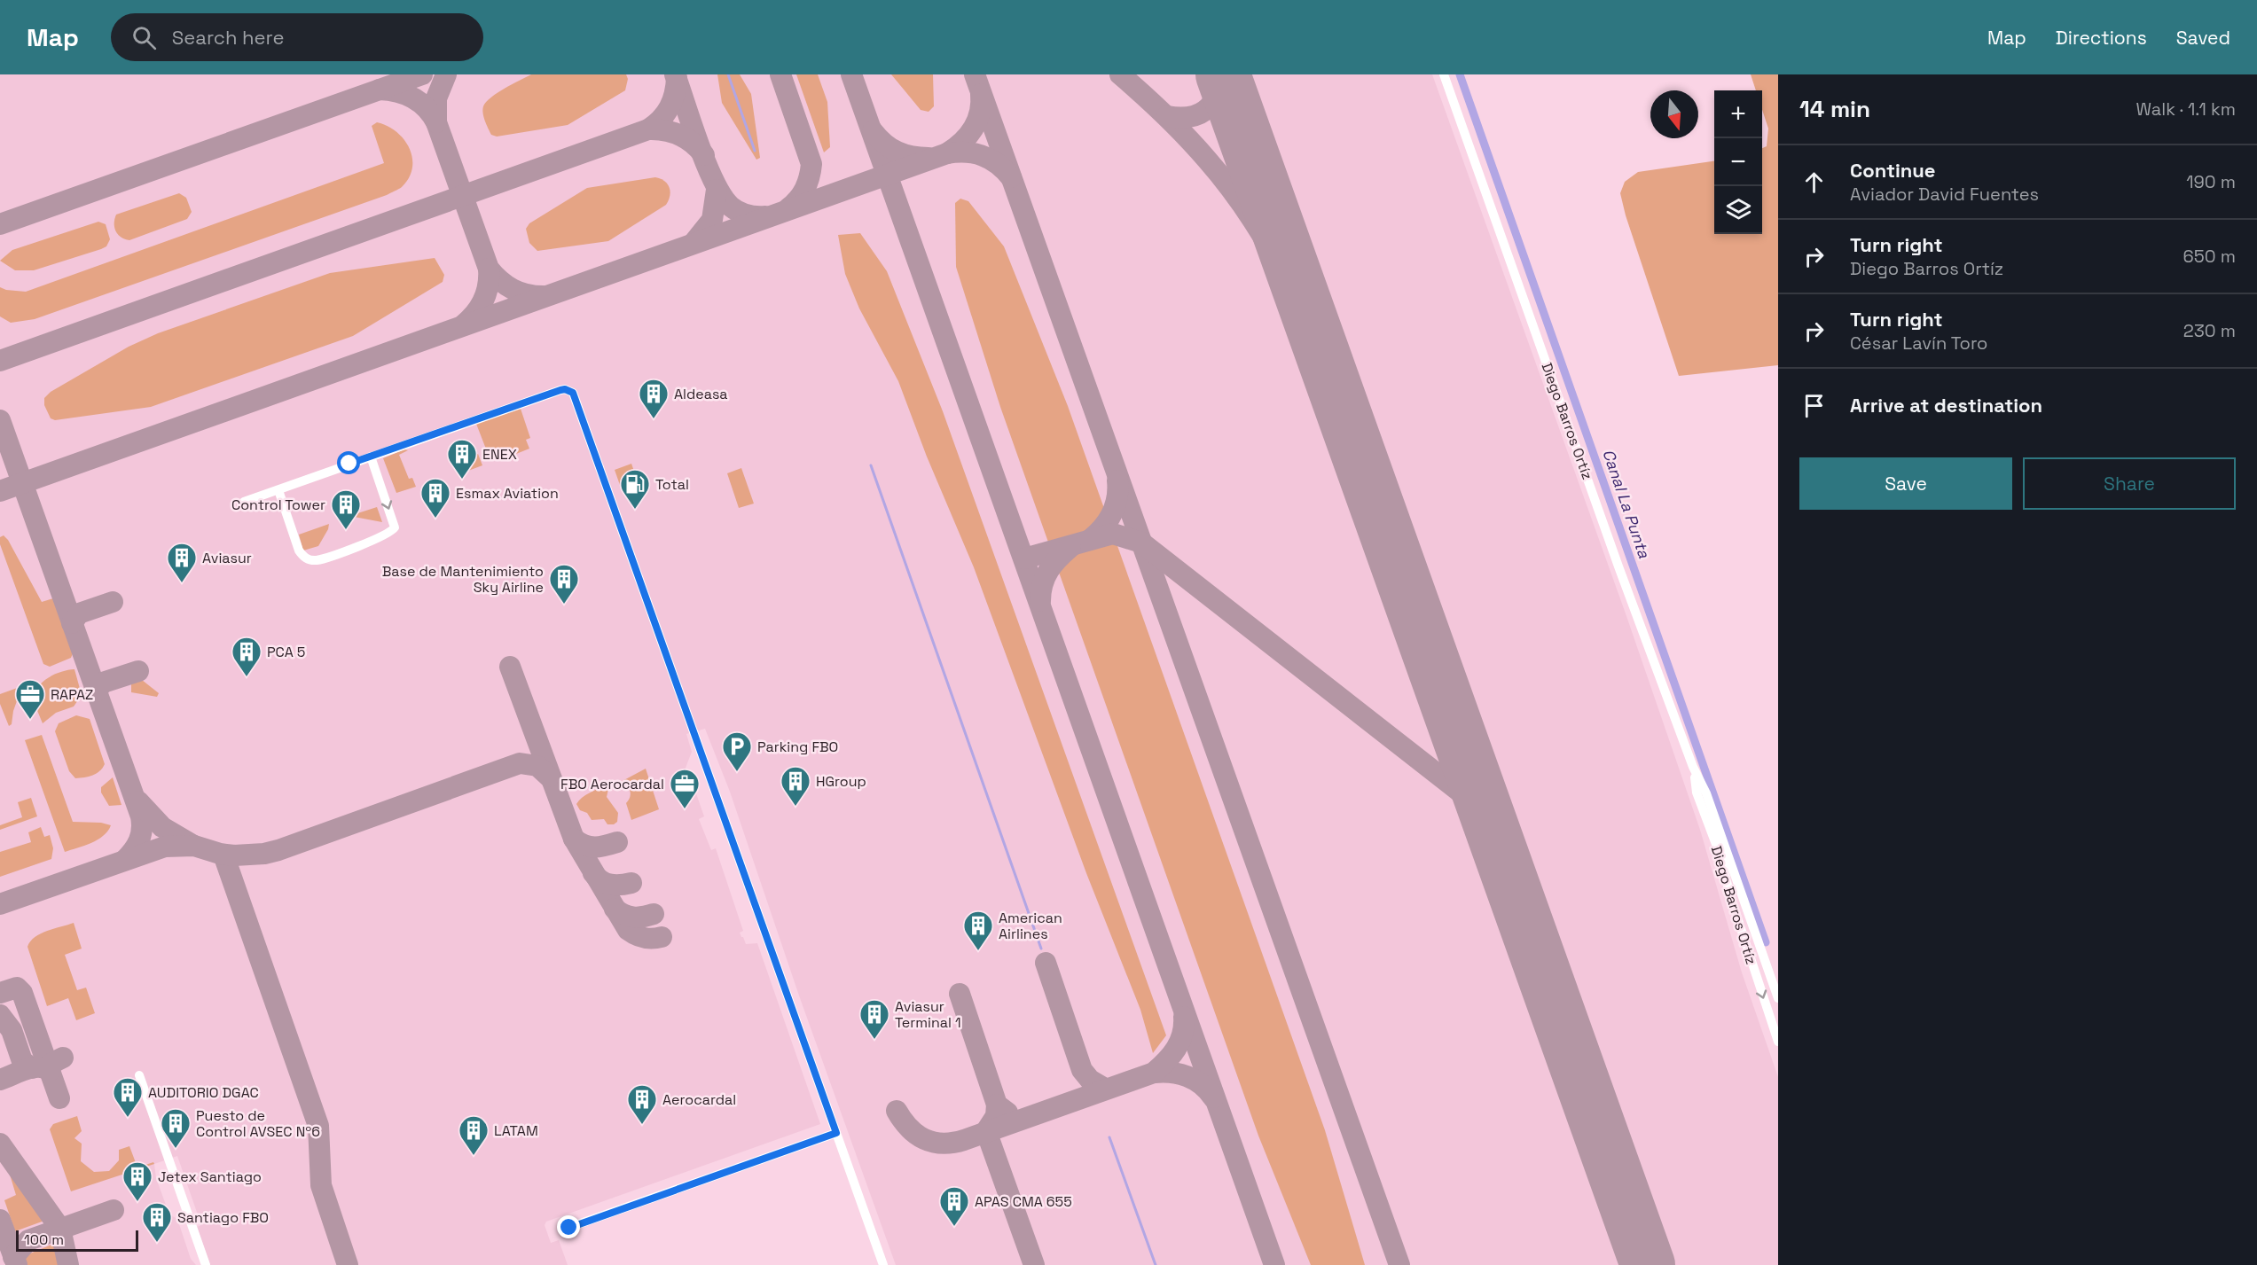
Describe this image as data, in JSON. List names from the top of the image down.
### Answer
{
  "streets": {
    "street": ["Diego Barros Ortíz"]
  },
  "water": ["Canal La Punta"],
  "places": {
    "building": [
      "Aldeasa",
      "ENEX",
      "Esmax Aviation",
      "Control Tower",
      "Aviasur",
      "Base de Mantenimiento Sky Airline",
      "PCA 5",
      "HGroup",
      "American Airlines",
      "Aviasur Terminal 1",
      "AUDITORIO DGAC",
      "Aerocardal",
      "Puesto de Control AVSEC Nº6",
      "LATAM",
      "Jetex Santiago",
      "APAS CMA 655",
      "Santiago FBO"
    ],
    "fuel station": ["Total"],
    "office": ["RAPAZ", "FBO Aerocardal"],
    "parking": ["Parking FBO"]
  },
  "scale_bar": "100 m",
  "north": "bottom",
  "page": {
    "header": "Map",
    "search": "Search here",
    "nav": ["Map", "Directions", "Saved"],
    "heading": ["14 min", "Walk · 1.1 km"],
    "map_buttons": ["+", "−"],
    "list": [
      ["Continue", "Aviador David Fuentes", "190 m"],
      ["Turn right", "Diego Barros Ortíz", "650 m"],
      ["Turn right", "César Lavín Toro", "230 m"],
      "Arrive at destination"
    ],
    "buttons": ["Save", "Share"],
    "scale": "100 m"
  }
}
